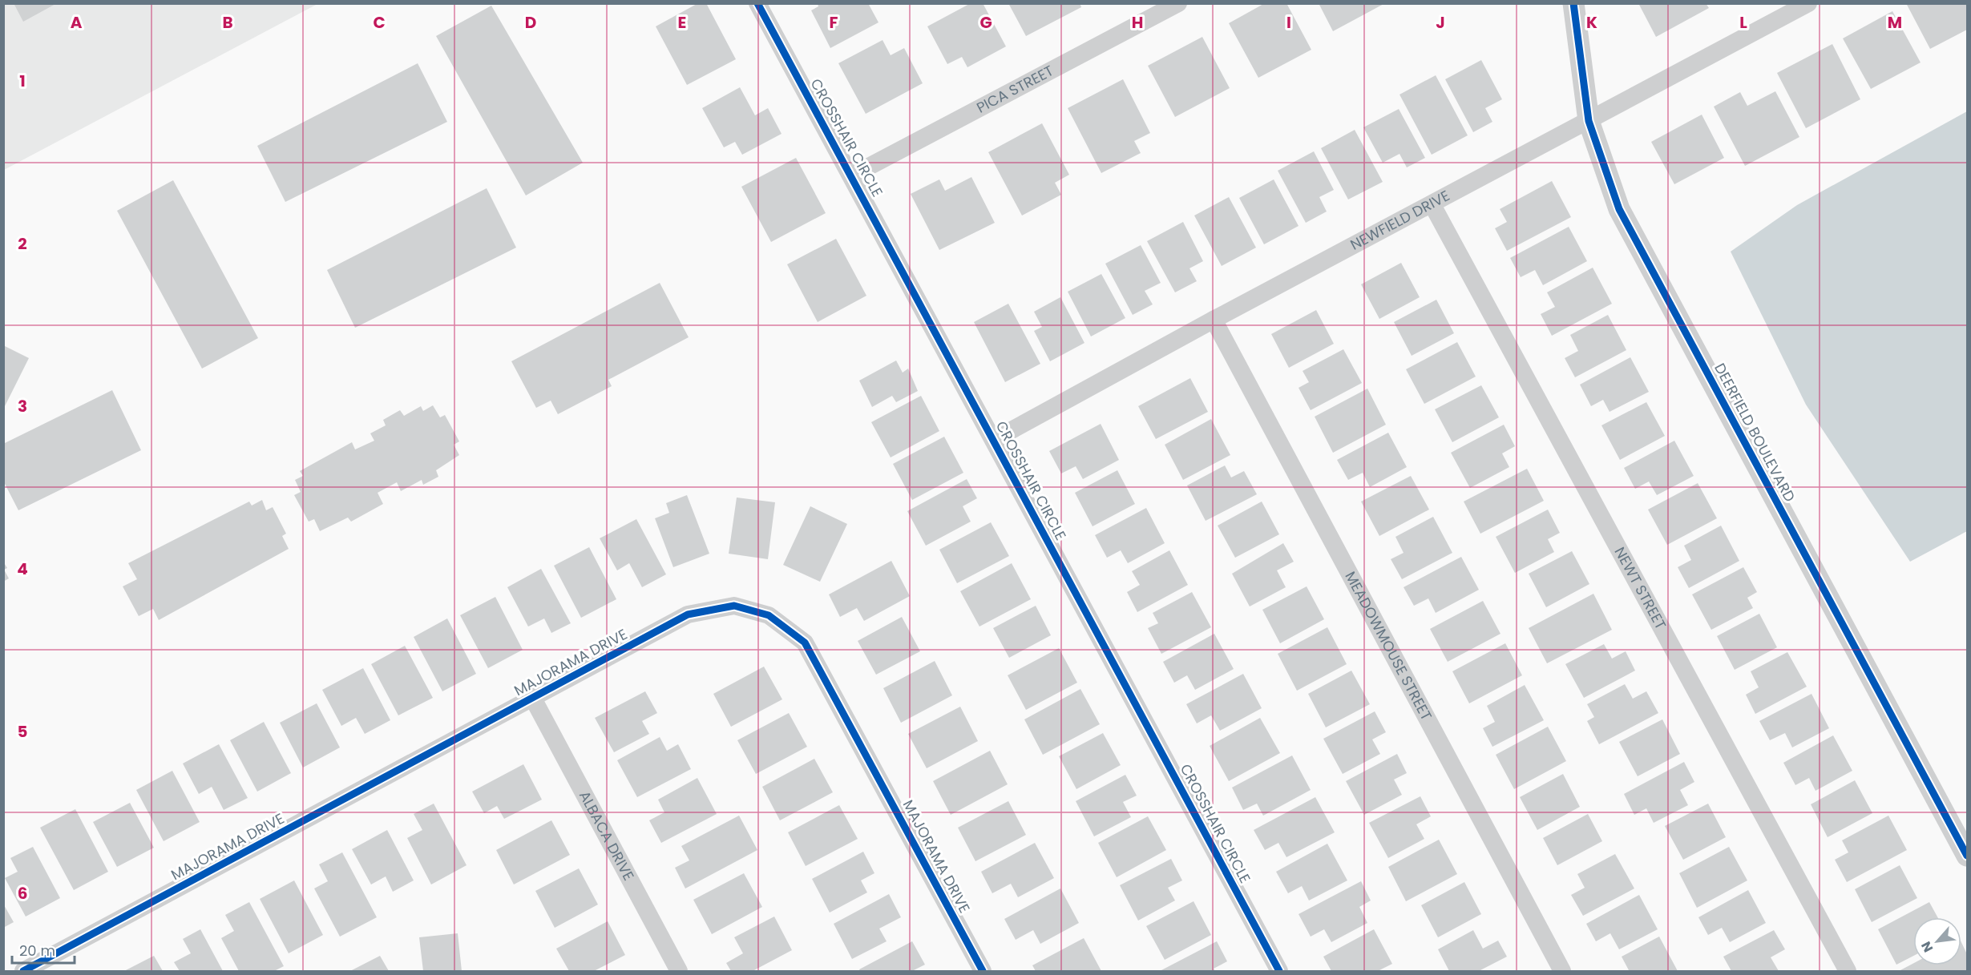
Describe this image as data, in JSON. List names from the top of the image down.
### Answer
{
  "streets": {
    "street": [
      "PICA STREET",
      "CROSSHAIR CIRCLE",
      "NEWFIELD DRIVE",
      "DEERFIELD BOULEVARD",
      "NEWT STREET",
      "MEADOWMOUSE STREET",
      "MAJORAMA DRIVE",
      "ALBACA DRIVE"
    ]
  },
  "crossings": [
    ["PICA STREET", "CROSSHAIR CIRCLE"],
    ["CROSSHAIR CIRCLE", "NEWFIELD DRIVE"],
    ["NEWFIELD DRIVE", "DEERFIELD BOULEVARD"],
    ["NEWFIELD DRIVE", "NEWT STREET"],
    ["NEWFIELD DRIVE", "MEADOWMOUSE STREET"],
    ["MAJORAMA DRIVE", "ALBACA DRIVE"]
  ],
  "scale_bar": "20 m",
  "north": "bottom left",
  "grid": {
    "columns": [
      "A",
      "B",
      "C",
      "D",
      "E",
      "F",
      "G",
      "H",
      "I",
      "J",
      "K",
      "L",
      "M"
    ],
    "rows": [
      "1",
      "2",
      "3",
      "4",
      "5",
      "6"
    ]
  }
}
